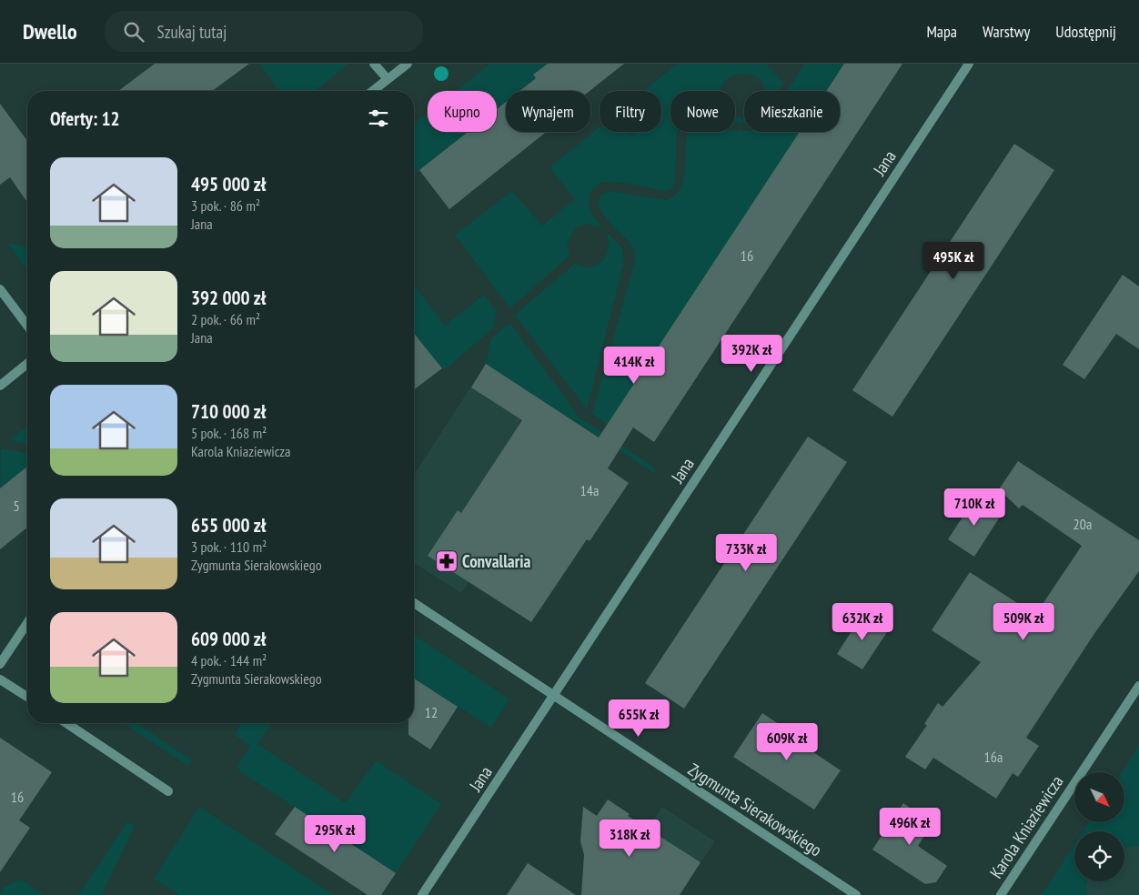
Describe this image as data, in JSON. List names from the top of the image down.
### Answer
{
  "streets": {
    "street": ["Jana", "Zygmunta Sierakowskiego", "Karola Kniaziewicza"]
  },
  "crossings": [
    ["Jana", "Zygmunta Sierakowskiego"]
  ],
  "places": {
    "pharmacy": ["Convallaria"]
  },
  "house_numbers": [
    "16",
    "14a",
    "5",
    "20a",
    "12",
    "16a",
    "16"
  ],
  "north": "bottom right",
  "page": {
    "header": "Dwello",
    "search": "Szukaj tutaj",
    "nav": ["Mapa", "Warstwy", "Udostępnij"],
    "chip": [
      "Kupno",
      "Wynajem",
      "Filtry",
      "Nowe",
      "Mieszkanie"
    ],
    "heading": "Oferty: 12",
    "list": [
      {
        "name": "495 000 zł",
        "note": "3 pok. · 86 m² · Jana"
      },
      {
        "name": "392 000 zł",
        "note": "2 pok. · 66 m² · Jana"
      },
      {
        "name": "710 000 zł",
        "note": "5 pok. · 168 m² · Karola Kniaziewicza"
      },
      {
        "name": "655 000 zł",
        "note": "3 pok. · 110 m² · Zygmunta Sierakowskiego"
      },
      {
        "name": "609 000 zł",
        "note": "4 pok. · 144 m² · Zygmunta Sierakowskiego"
      }
    ],
    "price": [
      "495K zł",
      "392K zł",
      "414K zł",
      "710K zł",
      "733K zł",
      "632K zł",
      "509K zł",
      "655K zł",
      "609K zł",
      "496K zł",
      "295K zł",
      "318K zł"
    ]
  }
}
